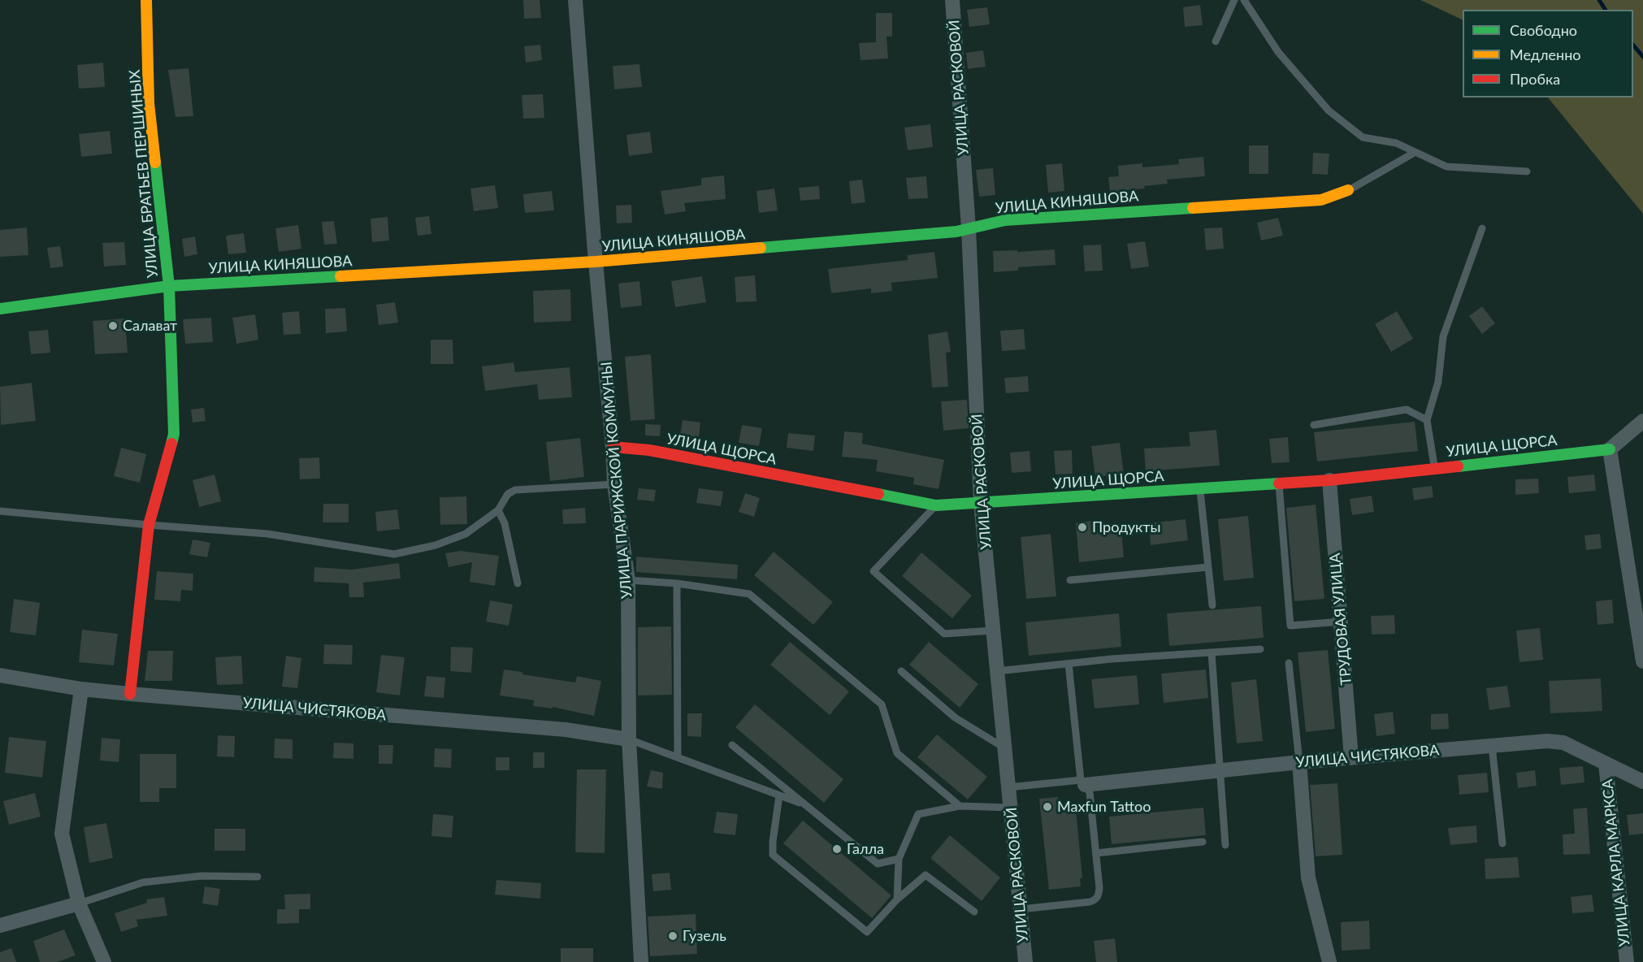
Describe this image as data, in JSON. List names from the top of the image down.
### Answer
{
  "streets": {
    "street": [
      "УЛИЦА РАСКОВОЙ",
      "УЛИЦА БРАТЬЕВ ПЕРШИНЫХ",
      "УЛИЦА КИНЯШОВА",
      "УЛИЦА ЩОРСА",
      "УЛИЦА ПАРИЖСКОЙ КОММУНЫ",
      "ТРУДОВАЯ УЛИЦА",
      "УЛИЦА ЧИСТЯКОВА",
      "УЛИЦА КАРЛА МАРКСА"
    ]
  },
  "crossings": [
    ["УЛИЦА РАСКОВОЙ", "УЛИЦА КИНЯШОВА"],
    ["УЛИЦА РАСКОВОЙ", "УЛИЦА ЩОРСА"],
    ["УЛИЦА БРАТЬЕВ ПЕРШИНЫХ", "УЛИЦА КИНЯШОВА"],
    ["УЛИЦА БРАТЬЕВ ПЕРШИНЫХ", "УЛИЦА ЧИСТЯКОВА"],
    ["УЛИЦА КИНЯШОВА", "УЛИЦА ПАРИЖСКОЙ КОММУНЫ"],
    ["УЛИЦА ЩОРСА", "УЛИЦА ПАРИЖСКОЙ КОММУНЫ"],
    ["УЛИЦА ЩОРСА", "ТРУДОВАЯ УЛИЦА"],
    ["УЛИЦА ПАРИЖСКОЙ КОММУНЫ", "УЛИЦА ЧИСТЯКОВА"],
    ["ТРУДОВАЯ УЛИЦА", "УЛИЦА ЧИСТЯКОВА"],
    ["УЛИЦА ЧИСТЯКОВА", "УЛИЦА КАРЛА МАРКСА"]
  ],
  "places": [
    "Салават",
    "Продукты",
    "Maxfun Tattoo",
    "Галла",
    "Гузель"
  ],
  "legend": ["Свободно", "Медленно", "Пробка"]
}
